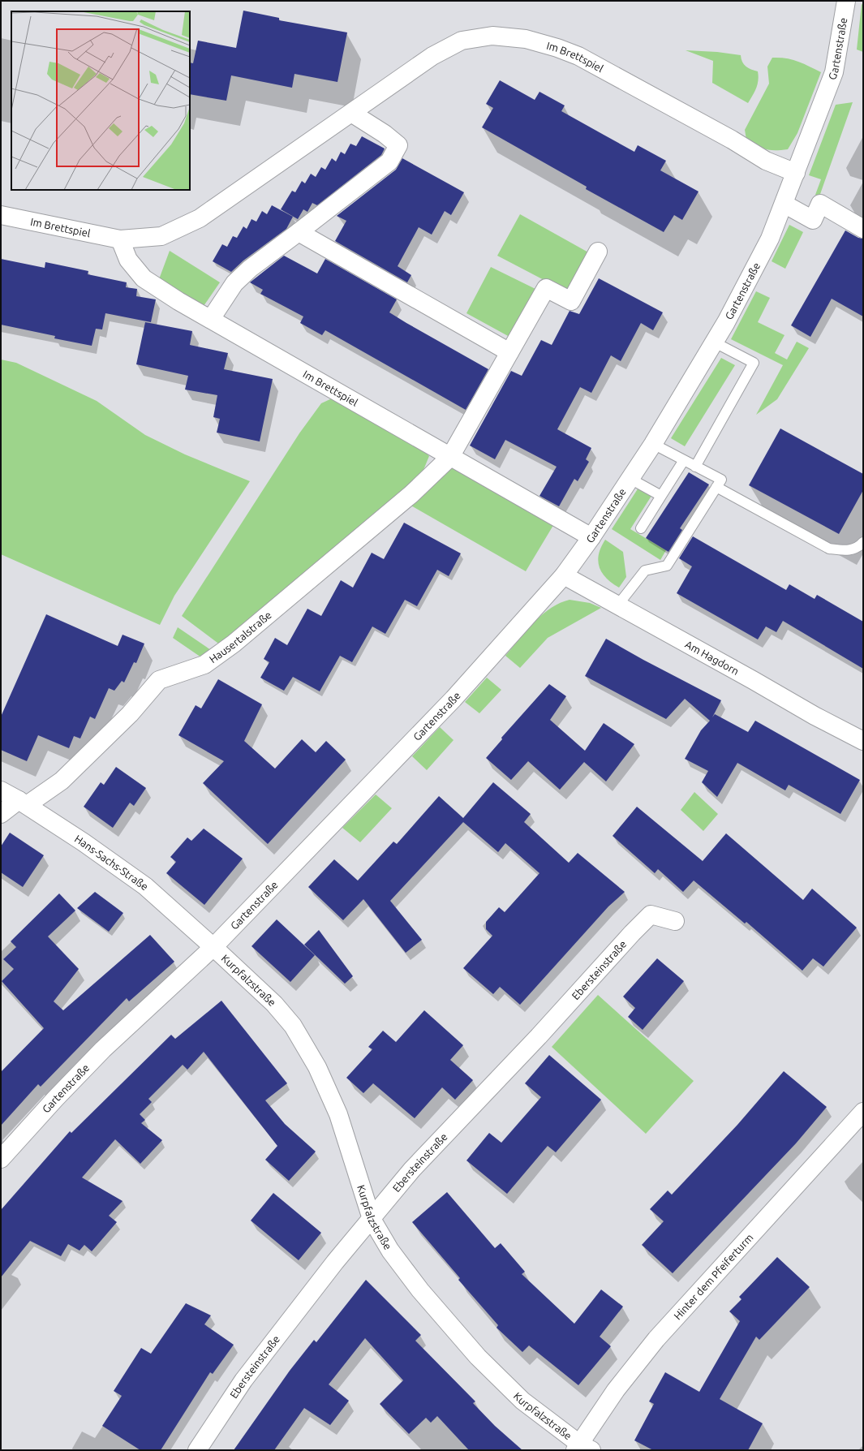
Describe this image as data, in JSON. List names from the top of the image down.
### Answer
{
  "streets": {
    "street": [
      "Gartenstraße",
      "Im Brettspiel",
      "Hausertalstraße",
      "Am Hagdorn",
      "Hans-Sachs-Straße",
      "Ebersteinstraße",
      "Kurpfalzstraße",
      "Hinter dem Pfeiferturm"
    ]
  },
  "crossings": [
    ["Gartenstraße", "Im Brettspiel"],
    ["Gartenstraße", "Am Hagdorn"],
    ["Gartenstraße", "Hans-Sachs-Straße"],
    ["Gartenstraße", "Kurpfalzstraße"],
    ["Im Brettspiel", "Hausertalstraße"],
    ["Hausertalstraße", "Hans-Sachs-Straße"],
    ["Hans-Sachs-Straße", "Kurpfalzstraße"],
    ["Ebersteinstraße", "Kurpfalzstraße"],
    ["Kurpfalzstraße", "Hinter dem Pfeiferturm"]
  ]
}
